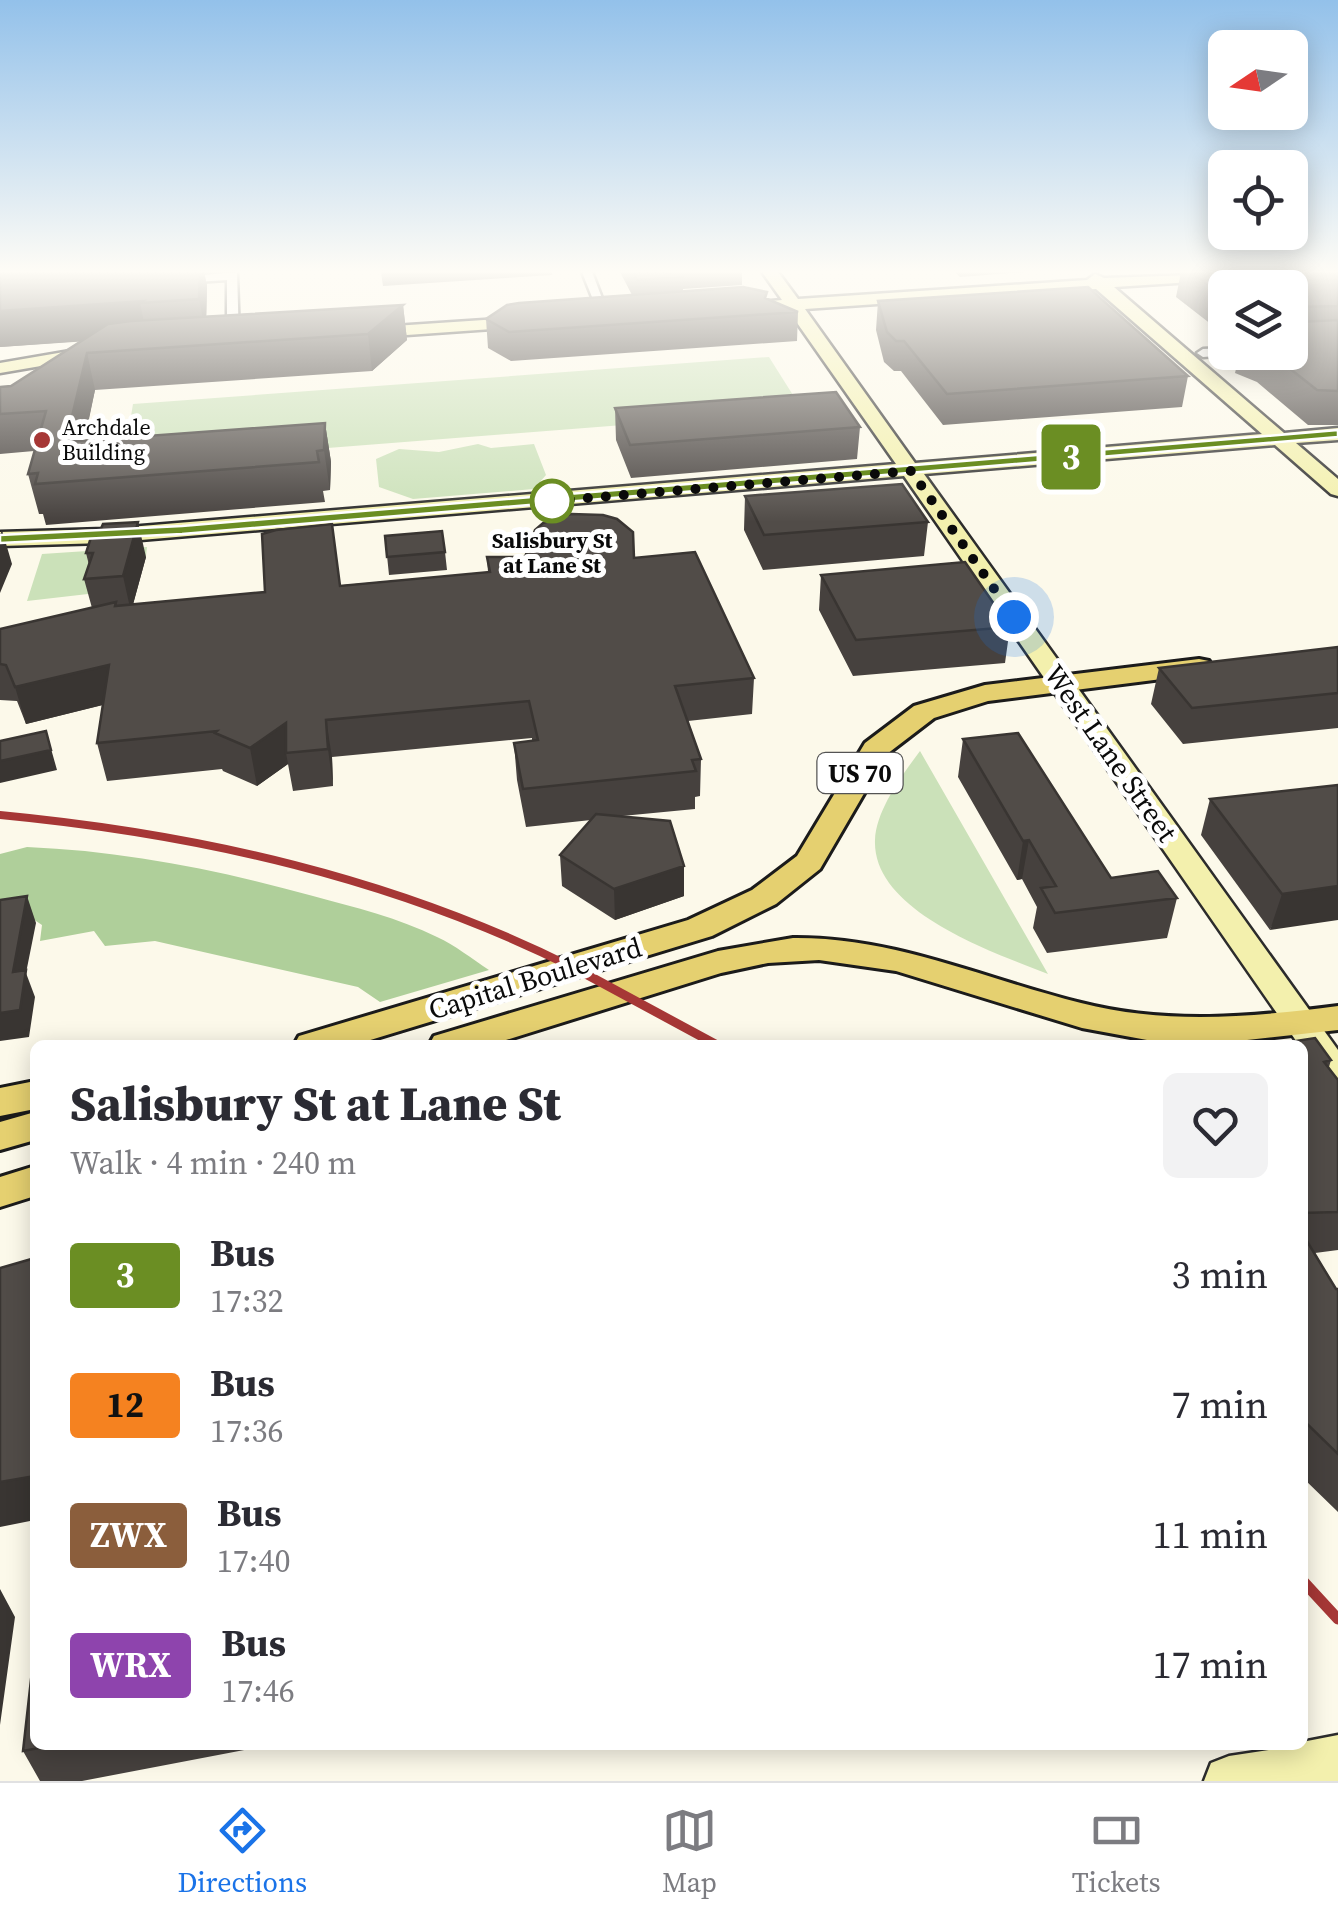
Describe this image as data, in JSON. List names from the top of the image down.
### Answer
{
  "streets": {
    "main road": ["West Lane Street", "US 70", "Capital Boulevard"]
  },
  "crossings": [
    ["West Lane Street", "US 70"],
    ["West Lane Street", "Capital Boulevard"],
    ["US 70", "Capital Boulevard"]
  ],
  "places": ["Archdale Building", "Salisbury St at Lane St"],
  "lines": ["bus line 3"],
  "north": "left",
  "page": {
    "on_map": "3",
    "heading": ["Salisbury St at Lane St", "Walk · 4 min · 240 m"],
    "list": [
      {
        "mark": "3",
        "name": "Bus",
        "note": "17:32",
        "value": "3 min"
      },
      {
        "mark": "12",
        "name": "Bus",
        "note": "17:36",
        "value": "7 min"
      },
      {
        "mark": "ZWX",
        "name": "Bus",
        "note": "17:40",
        "value": "11 min"
      },
      {
        "mark": "WRX",
        "name": "Bus",
        "note": "17:46",
        "value": "17 min"
      }
    ],
    "tabs": ["Directions", "Map", "Tickets"]
  }
}
